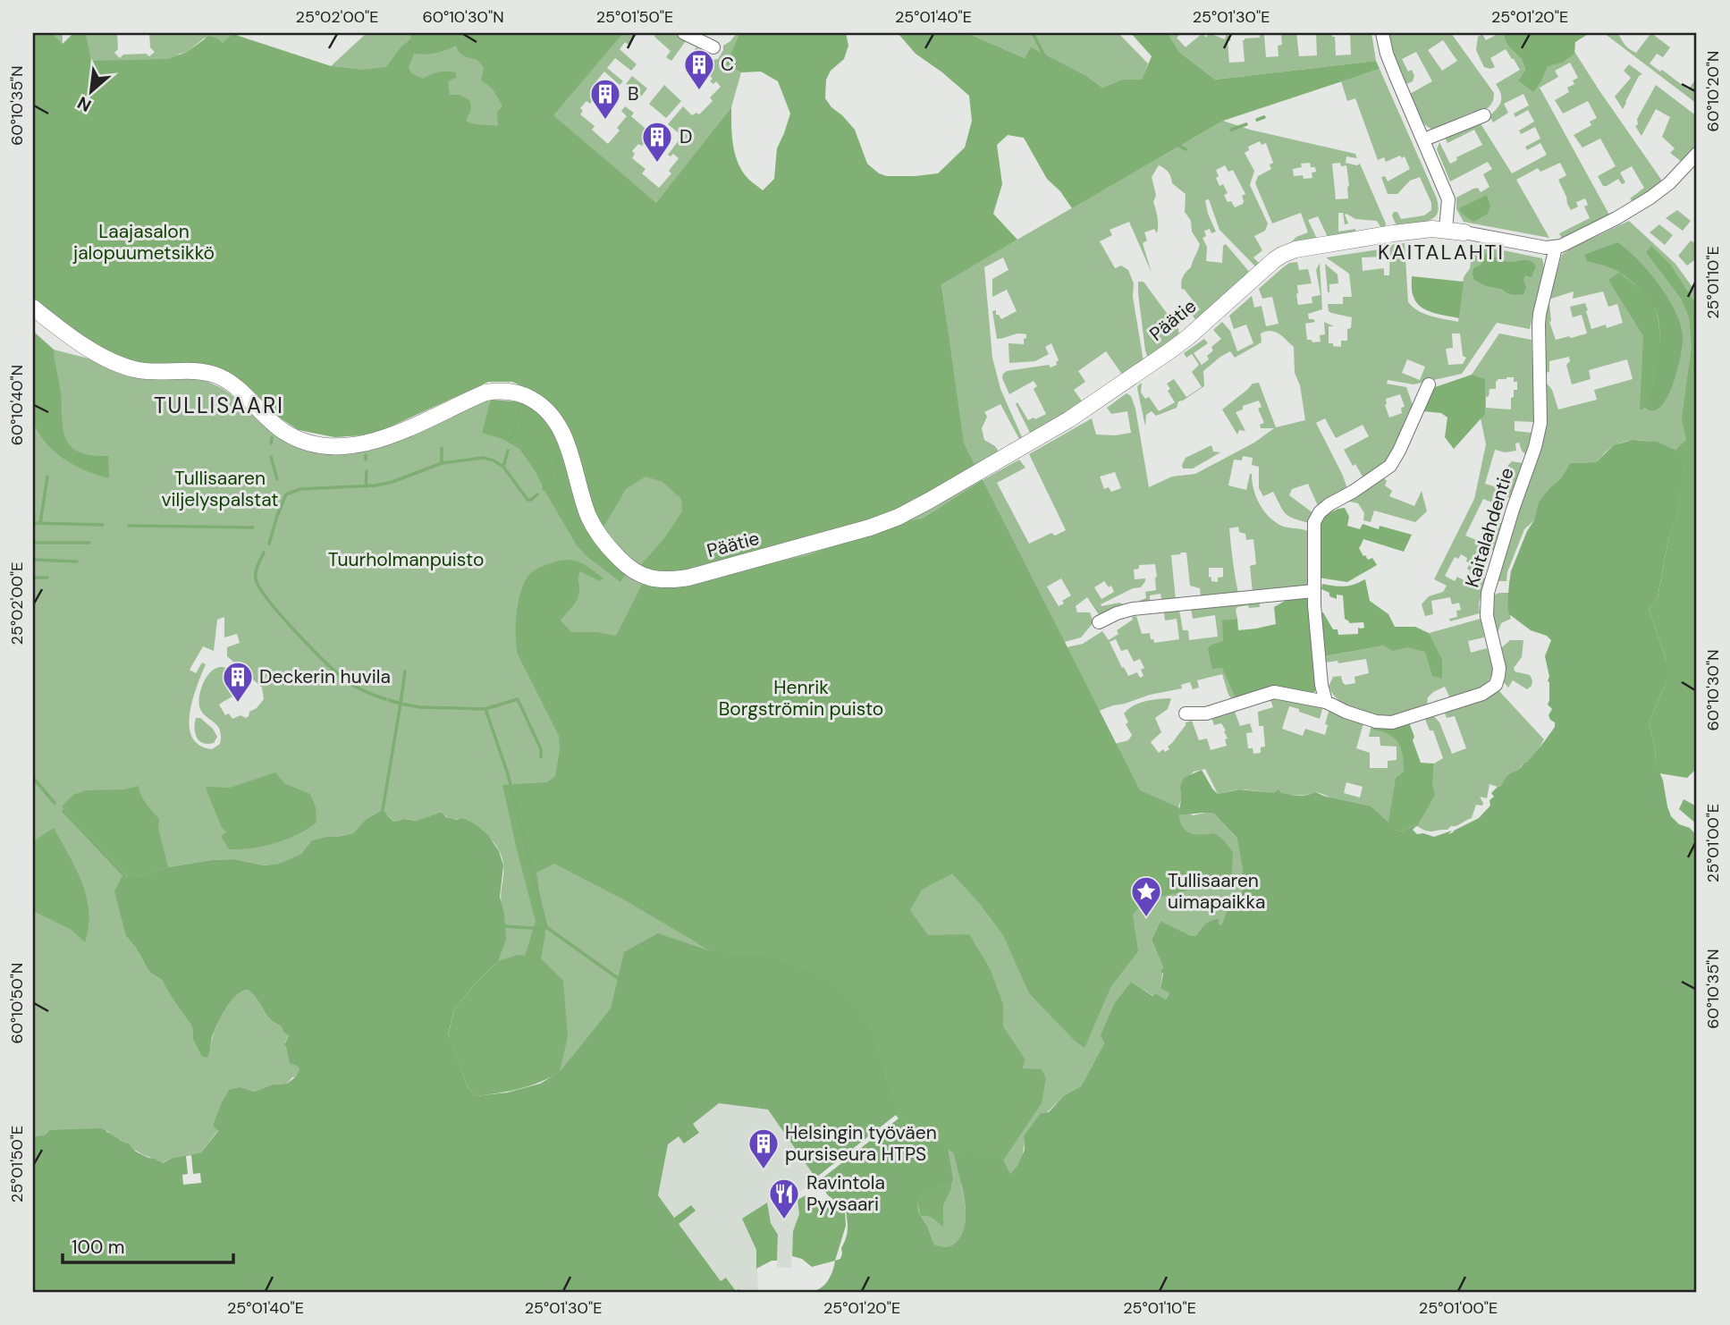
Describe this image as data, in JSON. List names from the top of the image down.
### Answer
{
  "streets": {
    "street": ["Päätie", "Kaitalahdentie"]
  },
  "crossings": [
    ["Päätie", "Kaitalahdentie"]
  ],
  "districts": ["KAITALAHTI", "TULLISAARI"],
  "parks": [
    "Laajasalon jalopuumetsikkö",
    "Tullisaaren viljelyspalstat",
    "Tuurholmanpuisto",
    "Henrik Borgströmin puisto"
  ],
  "places": {
    "building": [
      "C",
      "B",
      "D",
      "Deckerin huvila",
      "Helsingin työväen pursiseura HTPS"
    ],
    "place": ["Tullisaaren uimapaikka"],
    "restaurant": ["Ravintola Pyysaari"]
  },
  "scale_bar": "100 m",
  "north": "bottom left",
  "coordinates": [
    "25°02'00\"E",
    "60°10'30\"N",
    "25°01'50\"E",
    "25°01'40\"E",
    "25°01'30\"E",
    "25°01'20\"E",
    "60°10'20\"N",
    "60°10'35\"N",
    "25°01'10\"E",
    "60°10'40\"N",
    "25°01'00\"E",
    "60°10'50\"N"
  ]
}
